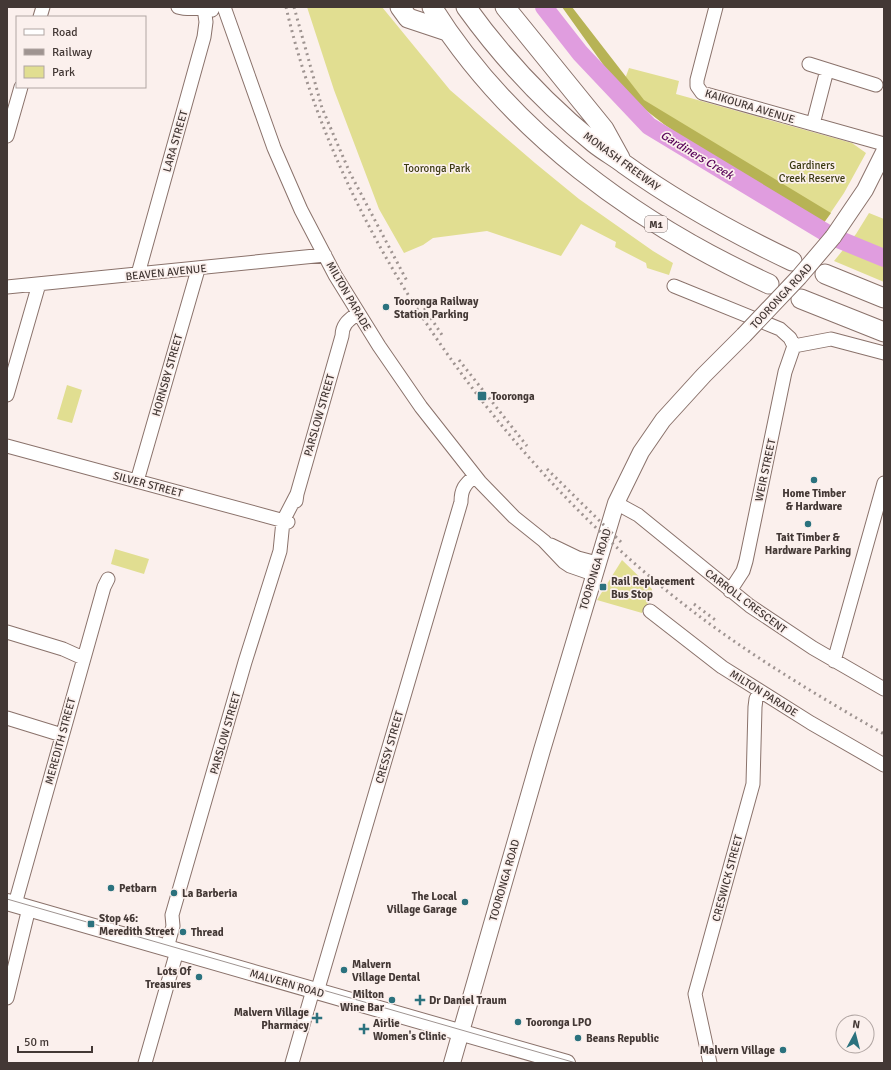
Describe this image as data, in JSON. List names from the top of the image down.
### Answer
{
  "streets": {
    "highway": ["MONASH FREEWAY", "M1"],
    "main road": ["TOORONGA ROAD", "MALVERN ROAD"],
    "street": [
      "KAIKOURA AVENUE",
      "LARA STREET",
      "BEAVEN AVENUE",
      "MILTON PARADE",
      "HORNSBY STREET",
      "PARSLOW STREET",
      "WEIR STREET",
      "SILVER STREET",
      "CARROLL CRESCENT",
      "MEREDITH STREET",
      "CRESSY STREET",
      "CRESWICK STREET"
    ]
  },
  "crossings": [
    ["LARA STREET", "BEAVEN AVENUE"],
    ["BEAVEN AVENUE", "MILTON PARADE"],
    ["BEAVEN AVENUE", "HORNSBY STREET"],
    ["MILTON PARADE", "TOORONGA ROAD"],
    ["MILTON PARADE", "PARSLOW STREET"],
    ["MILTON PARADE", "CRESSY STREET"],
    ["MILTON PARADE", "CRESWICK STREET"],
    ["TOORONGA ROAD", "CARROLL CRESCENT"],
    ["TOORONGA ROAD", "MALVERN ROAD"],
    ["HORNSBY STREET", "SILVER STREET"],
    ["PARSLOW STREET", "SILVER STREET"],
    ["PARSLOW STREET", "MALVERN ROAD"],
    ["WEIR STREET", "CARROLL CRESCENT"],
    ["MEREDITH STREET", "MALVERN ROAD"],
    ["CRESSY STREET", "MALVERN ROAD"]
  ],
  "water": ["Gardiners Creek"],
  "parks": ["Gardiners Creek Reserve", "Tooronga Park"],
  "places": {
    "other": [
      "Tooronga Railway Station Parking",
      "Home Timber & Hardware",
      "Tait Timber & Hardware Parking",
      "Petbarn",
      "La Barberia",
      "The Local Village Garage",
      "Thread",
      "Malvern Village Dental",
      "Lots Of Treasures",
      "Milton Wine Bar",
      "Tooronga LPO",
      "Beans Republic",
      "Malvern Village"
    ],
    "transit": ["Tooronga", "Rail Replacement Bus Stop", "Stop 46: Meredith Street"],
    "health": ["Dr Daniel Traum", "Malvern Village Pharmacy", "Airlie Women's Clinic"]
  },
  "legend": ["Road", "Railway", "Park"],
  "scale_bar": "50 m",
  "north": "top"
}
